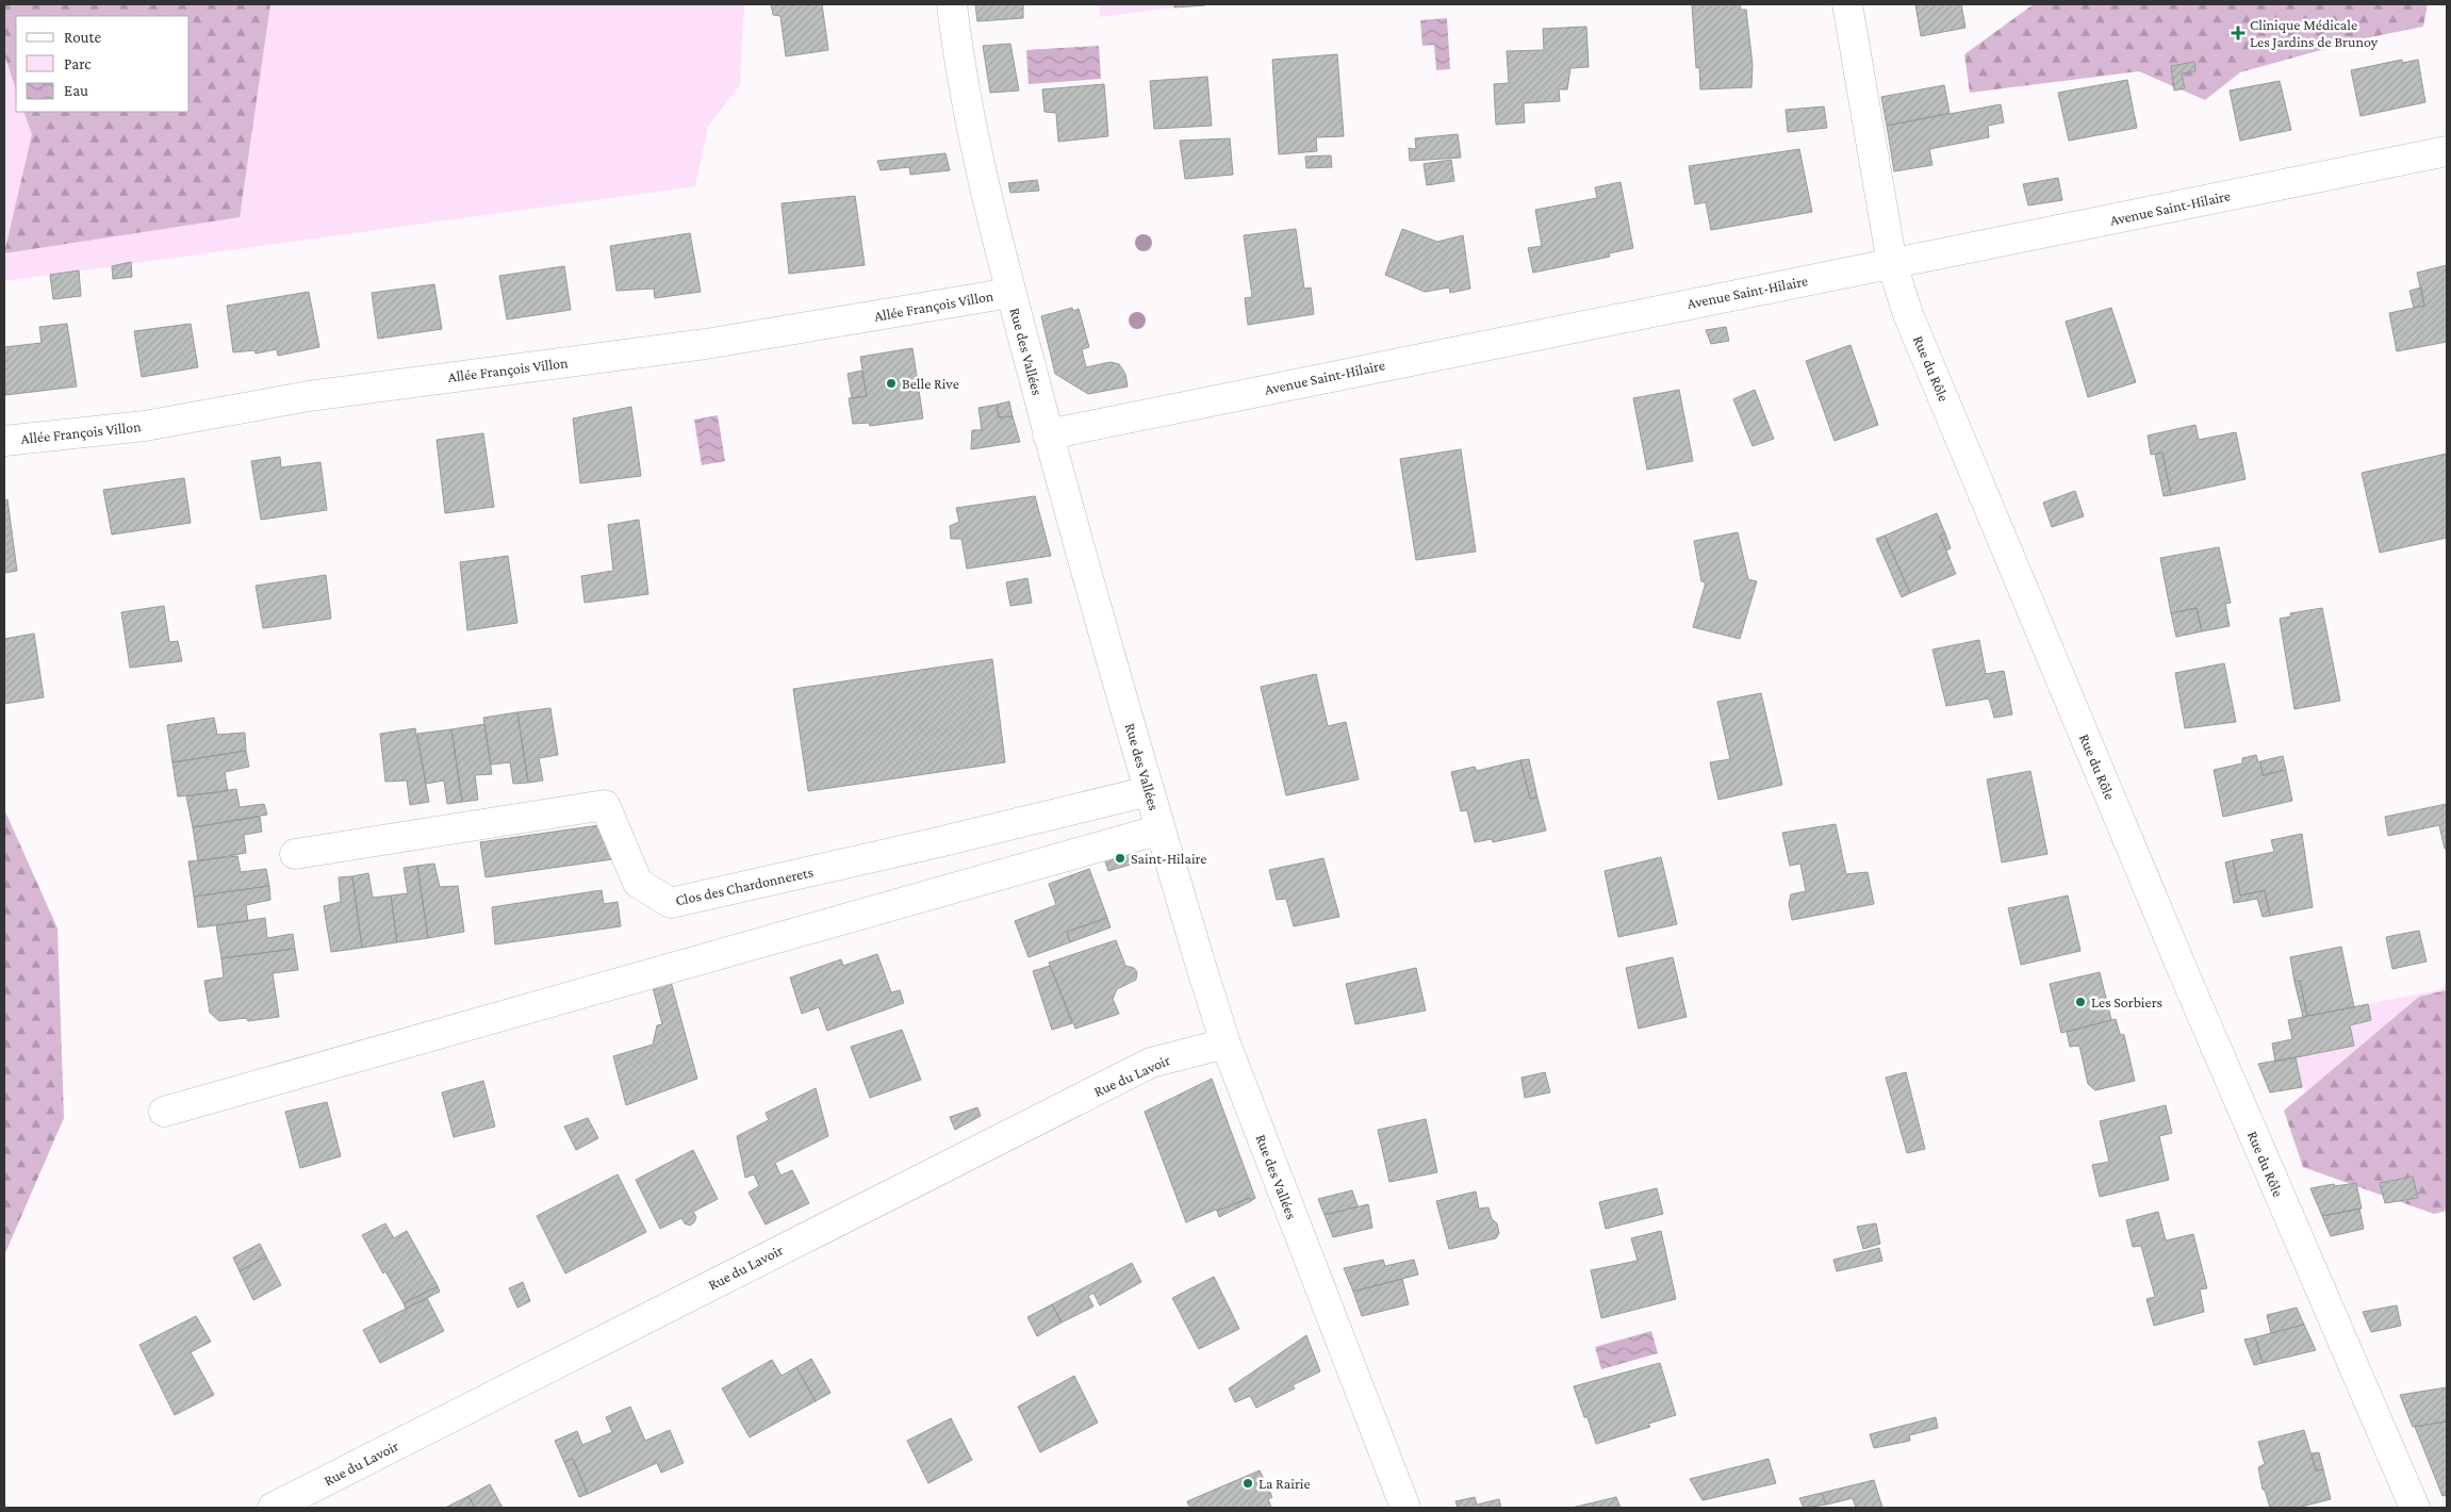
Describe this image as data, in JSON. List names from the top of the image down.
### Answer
{
  "streets": {
    "street": [
      "Avenue Saint-Hilaire",
      "Allée François Villon",
      "Rue des Vallées",
      "Rue du Rôle",
      "Clos des Chardonnerets",
      "Rue du Lavoir"
    ]
  },
  "crossings": [
    ["Avenue Saint-Hilaire", "Rue des Vallées"],
    ["Avenue Saint-Hilaire", "Rue du Rôle"],
    ["Allée François Villon", "Rue des Vallées"],
    ["Rue des Vallées", "Clos des Chardonnerets"],
    ["Rue des Vallées", "Rue du Lavoir"]
  ],
  "places": {
    "health": ["Clinique Médicale Les Jardins de Brunoy"],
    "other": [
      "Belle Rive",
      "Saint-Hilaire",
      "Les Sorbiers",
      "La Rairie"
    ]
  },
  "legend": ["Route", "Parc", "Eau"]
}
